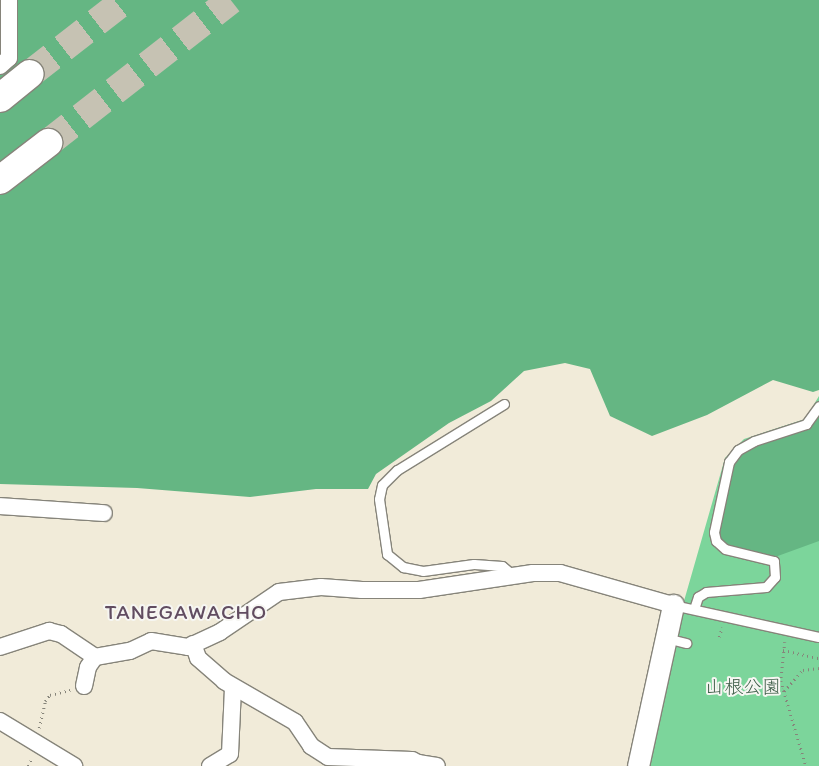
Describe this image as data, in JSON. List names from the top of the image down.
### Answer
{
  "districts": ["TANEGAWACHO"],
  "parks": ["山根公園"]
}
